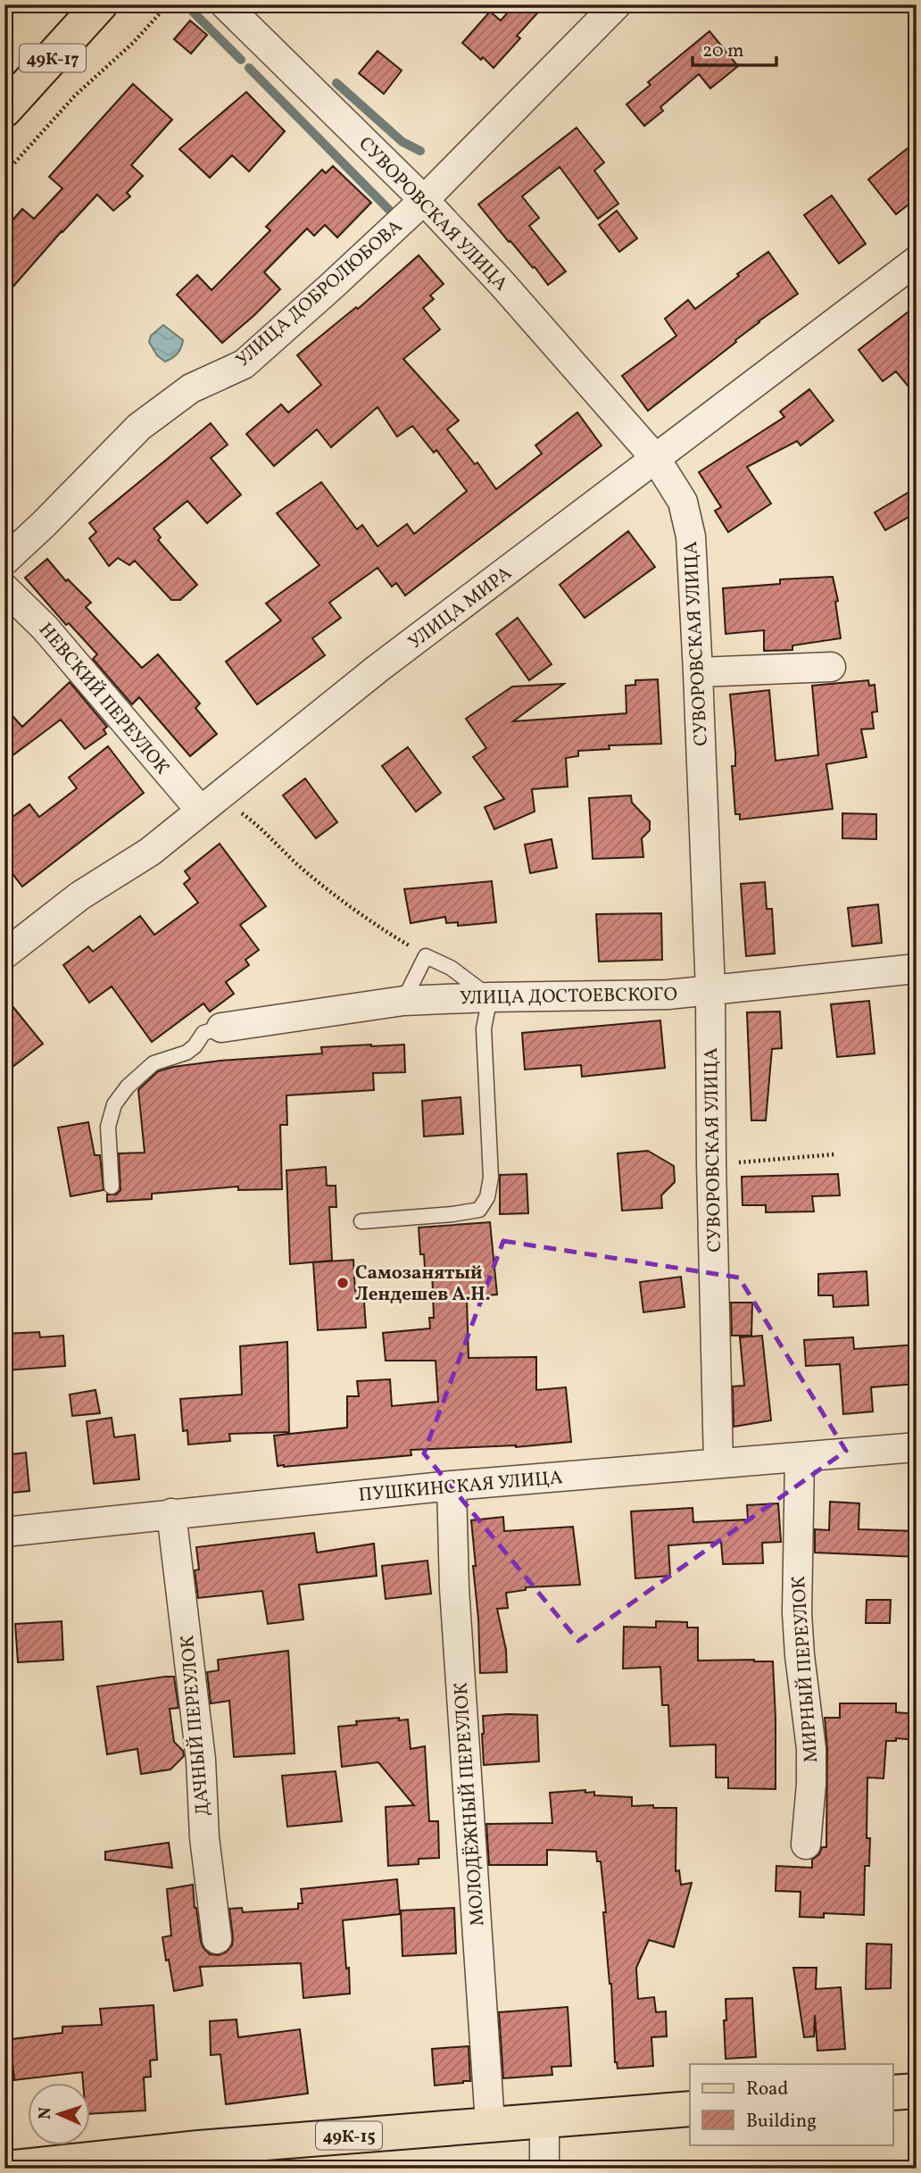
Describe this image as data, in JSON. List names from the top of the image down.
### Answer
{
  "streets": {
    "main road": ["49К-17", "49К-15"],
    "street": [
      "СУВОРОВСКАЯ УЛИЦА",
      "УЛИЦА ДОБРОЛЮБОВА",
      "УЛИЦА МИРА",
      "НЕВСКИЙ ПЕРЕУЛОК",
      "УЛИЦА ДОСТОЕВСКОГО",
      "ПУШКИНСКАЯ УЛИЦА",
      "МИРНЫЙ ПЕРЕУЛОК",
      "ДАЧНЫЙ ПЕРЕУЛОК",
      "МОЛОДЁЖНЫЙ ПЕРЕУЛОК"
    ]
  },
  "crossings": [
    ["СУВОРОВСКАЯ УЛИЦА", "УЛИЦА ДОБРОЛЮБОВА"],
    ["СУВОРОВСКАЯ УЛИЦА", "УЛИЦА МИРА"],
    ["СУВОРОВСКАЯ УЛИЦА", "УЛИЦА ДОСТОЕВСКОГО"],
    ["СУВОРОВСКАЯ УЛИЦА", "ПУШКИНСКАЯ УЛИЦА"],
    ["УЛИЦА МИРА", "НЕВСКИЙ ПЕРЕУЛОК"],
    ["ПУШКИНСКАЯ УЛИЦА", "МИРНЫЙ ПЕРЕУЛОК"],
    ["ПУШКИНСКАЯ УЛИЦА", "ДАЧНЫЙ ПЕРЕУЛОК"],
    ["ПУШКИНСКАЯ УЛИЦА", "МОЛОДЁЖНЫЙ ПЕРЕУЛОК"],
    ["МОЛОДЁЖНЫЙ ПЕРЕУЛОК", "49К-15"]
  ],
  "places": ["Самозанятый Лендешев А.Н."],
  "legend": ["Road", "Building"],
  "scale_bar": "20 m",
  "north": "left"
}
